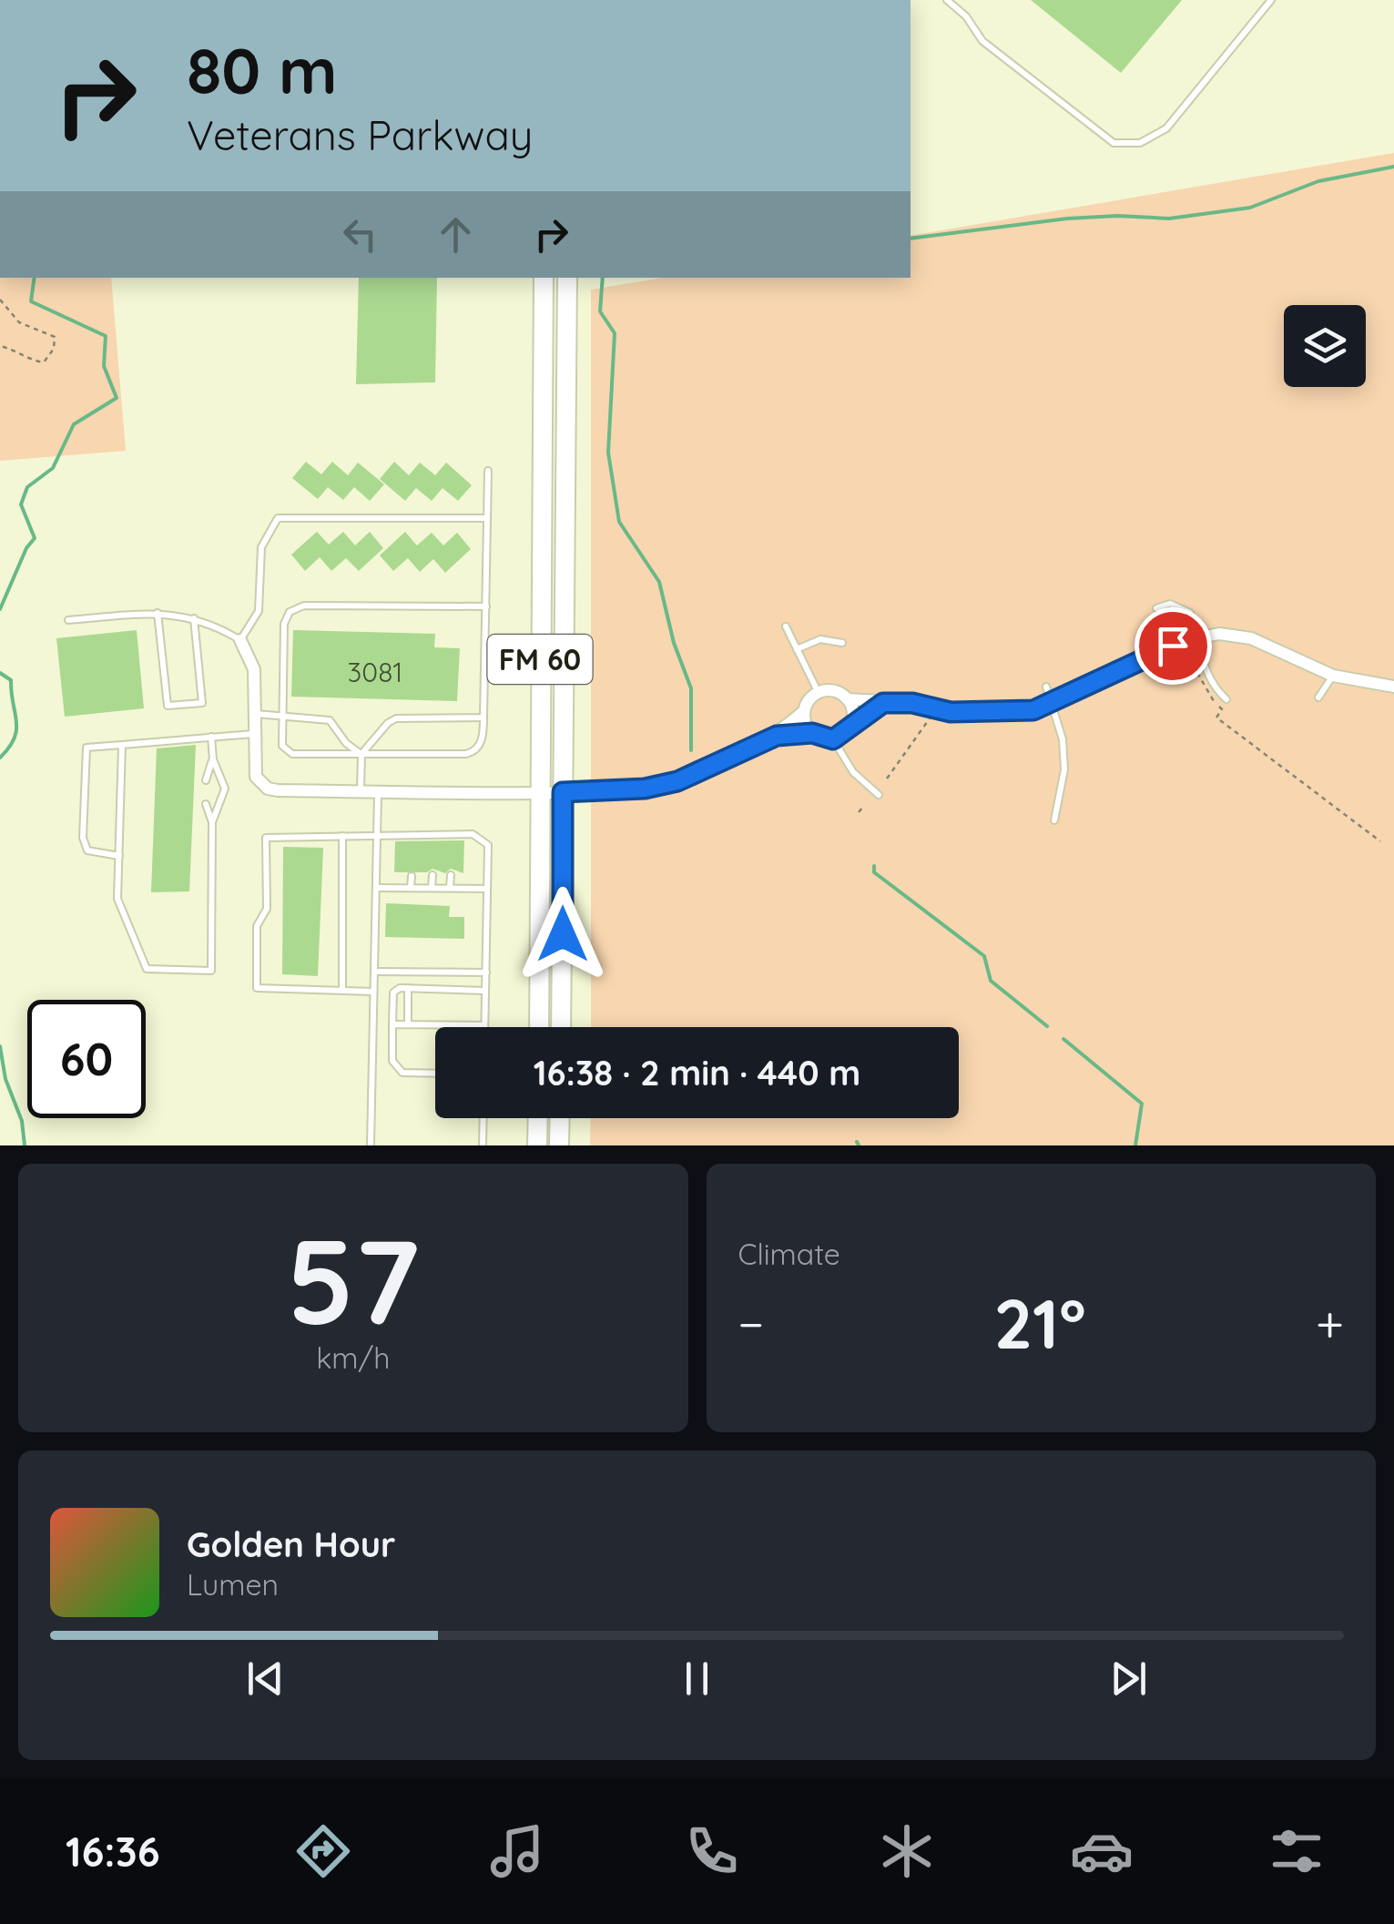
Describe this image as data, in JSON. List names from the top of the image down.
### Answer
{
  "streets": {
    "main road": ["FM 60"]
  },
  "house_numbers": ["3081"],
  "page": {
    "turn": ["80 m", "Veterans Parkway"],
    "limit": "60",
    "trip": "16:38 · 2 min · 440 m",
    "tile": [
      ["57", "km/h"],
      "Climate"
    ],
    "heat": ["−", "21°", "+"],
    "song": ["Golden Hour", "Lumen"],
    "tabs": "16:36"
  }
}
